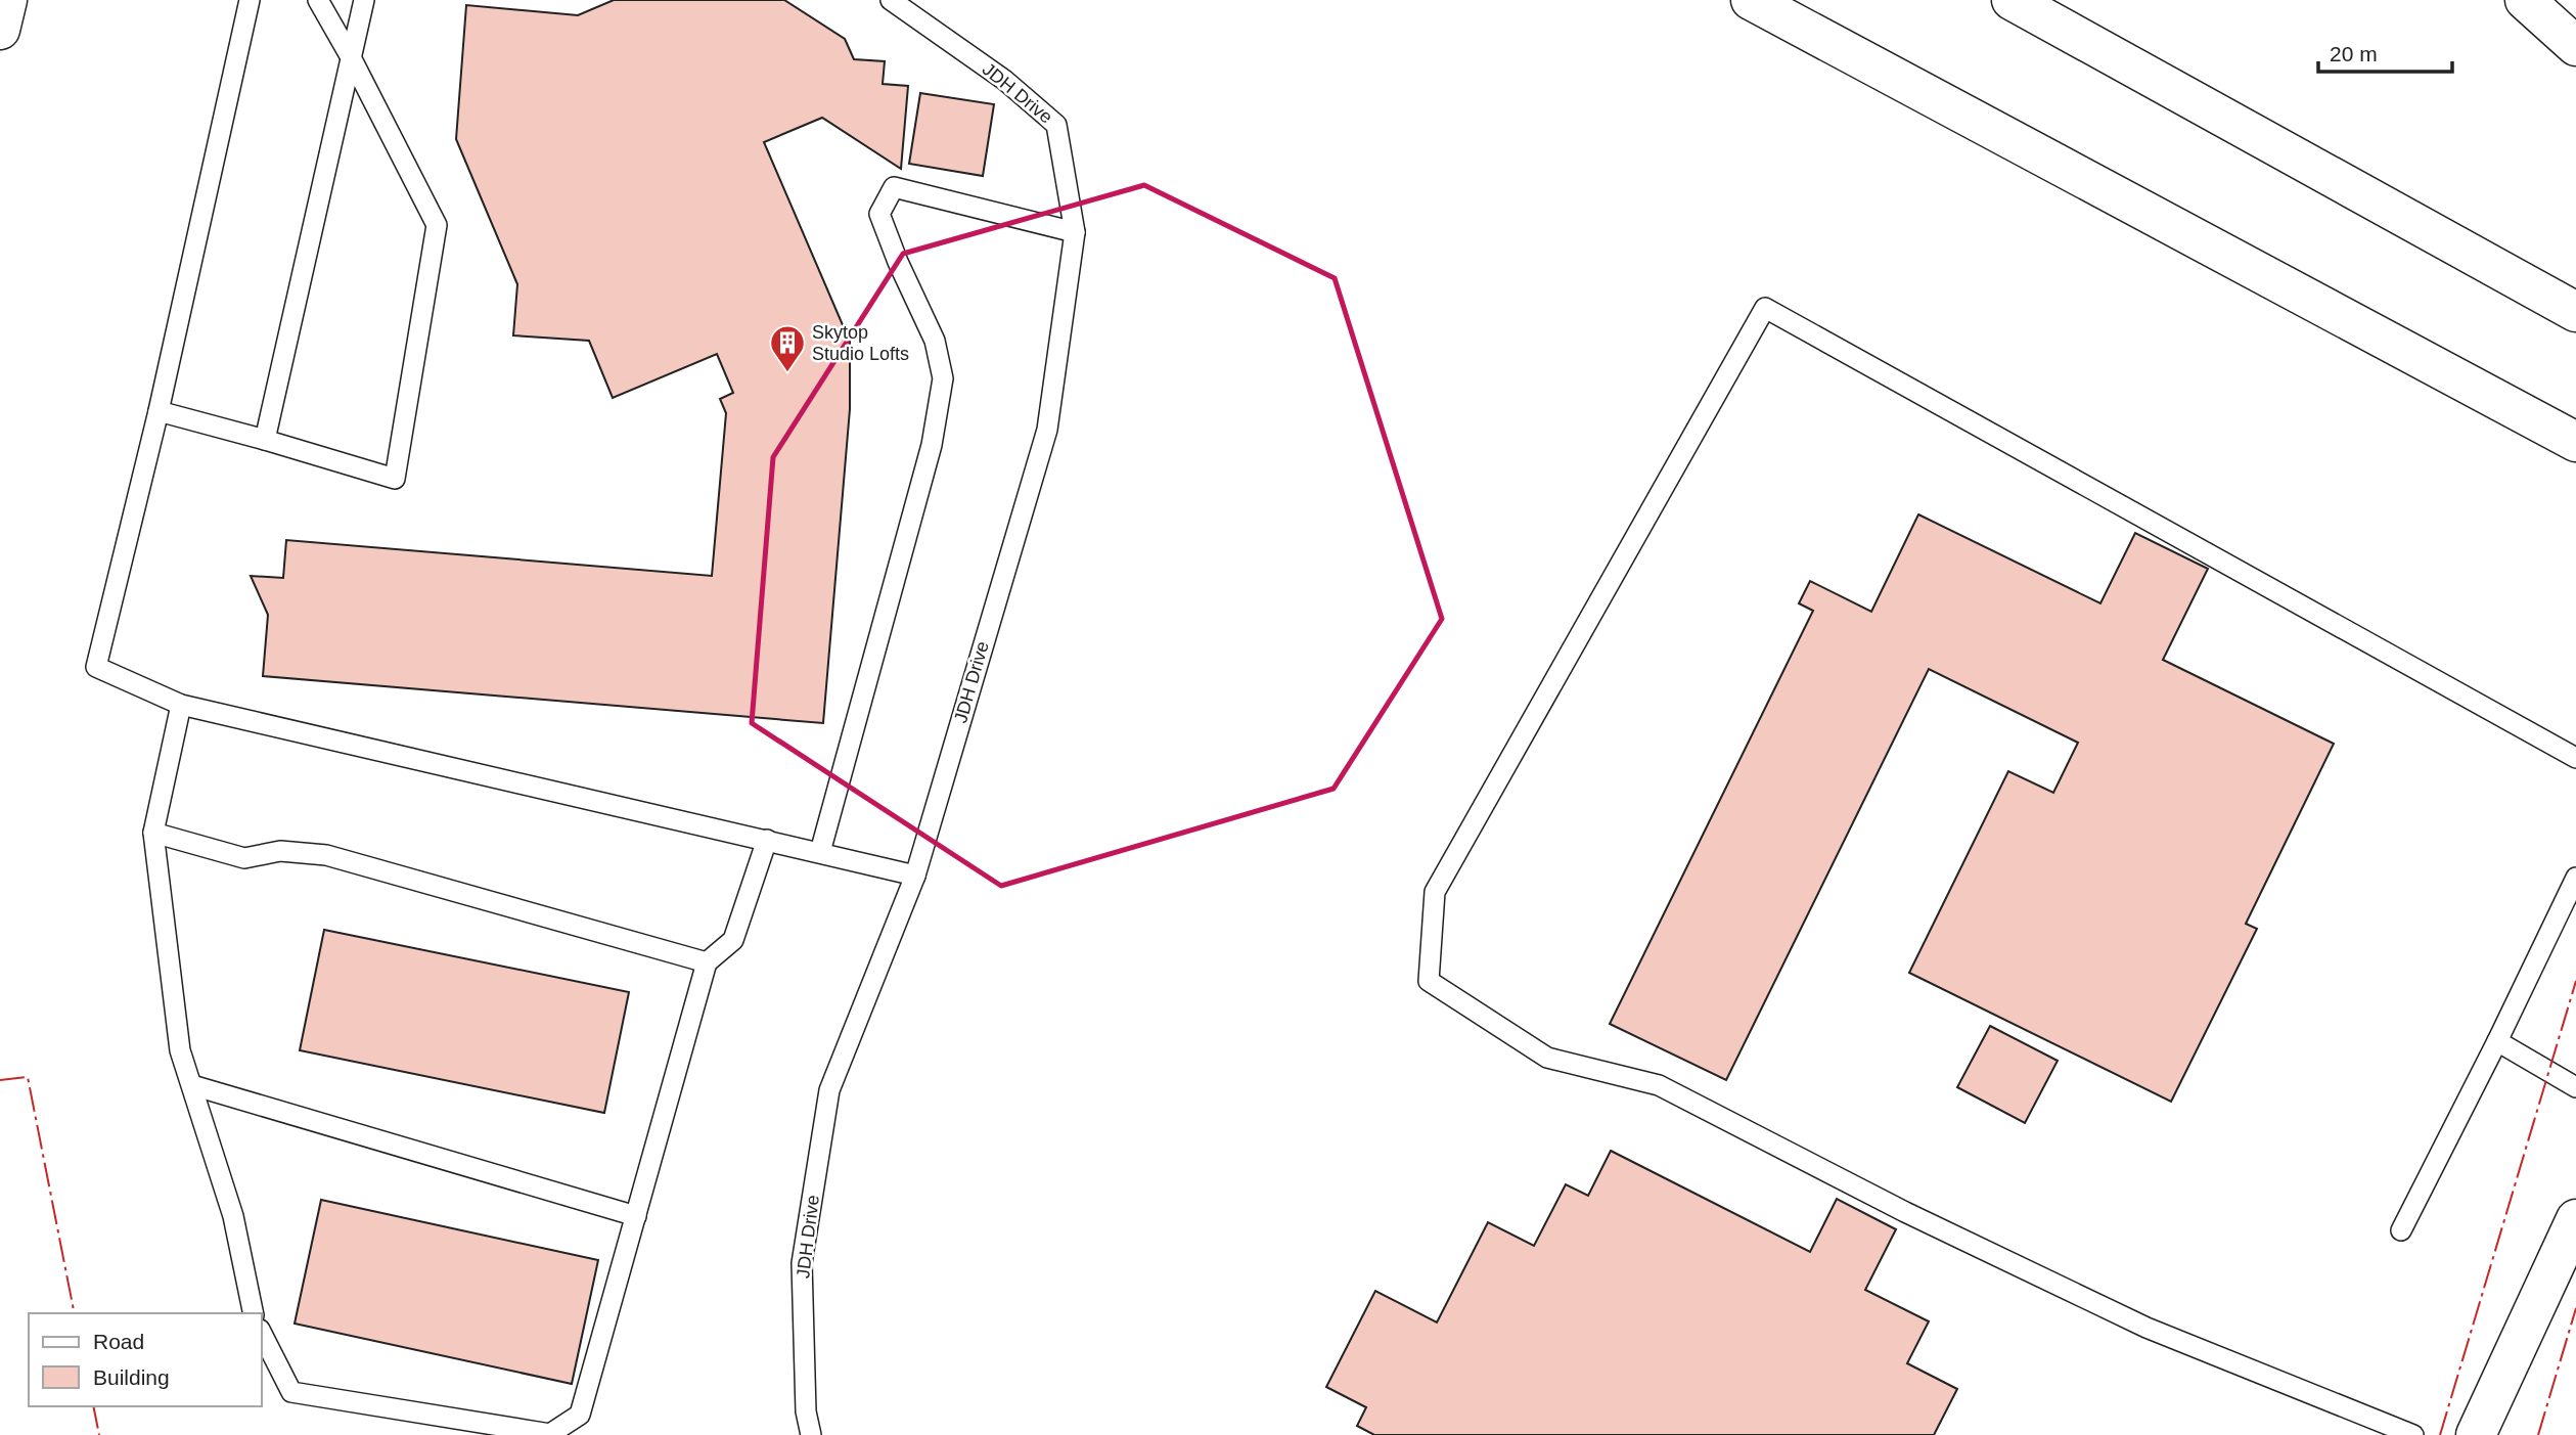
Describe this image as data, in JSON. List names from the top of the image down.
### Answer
{
  "streets": {
    "lane": ["JDH Drive"]
  },
  "places": {
    "building": ["Skytop Studio Lofts"]
  },
  "legend": ["Road", "Building"],
  "scale_bar": "20 m"
}
